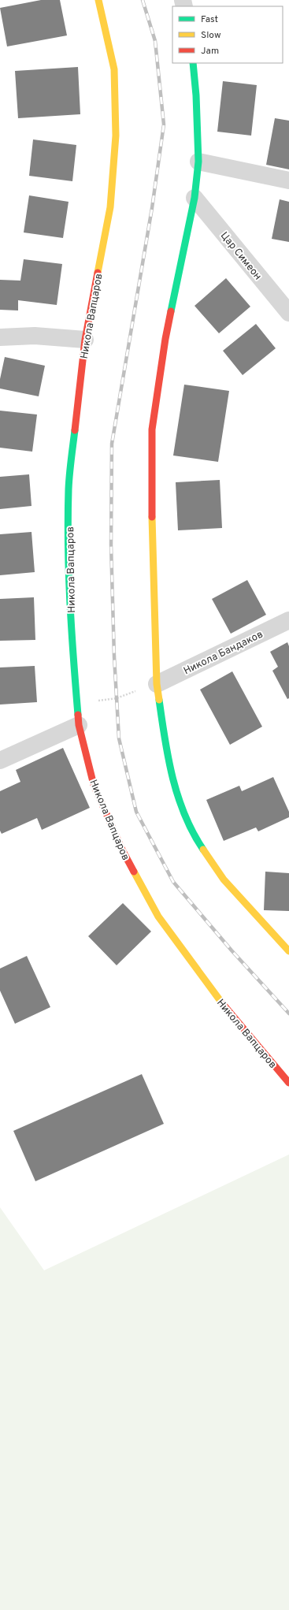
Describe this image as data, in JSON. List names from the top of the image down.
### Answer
{
  "streets": {
    "street": ["Цар Симеон", "Никола Вапцаров", "Никола Бандаков"]
  },
  "legend": ["Fast", "Slow", "Jam"]
}
